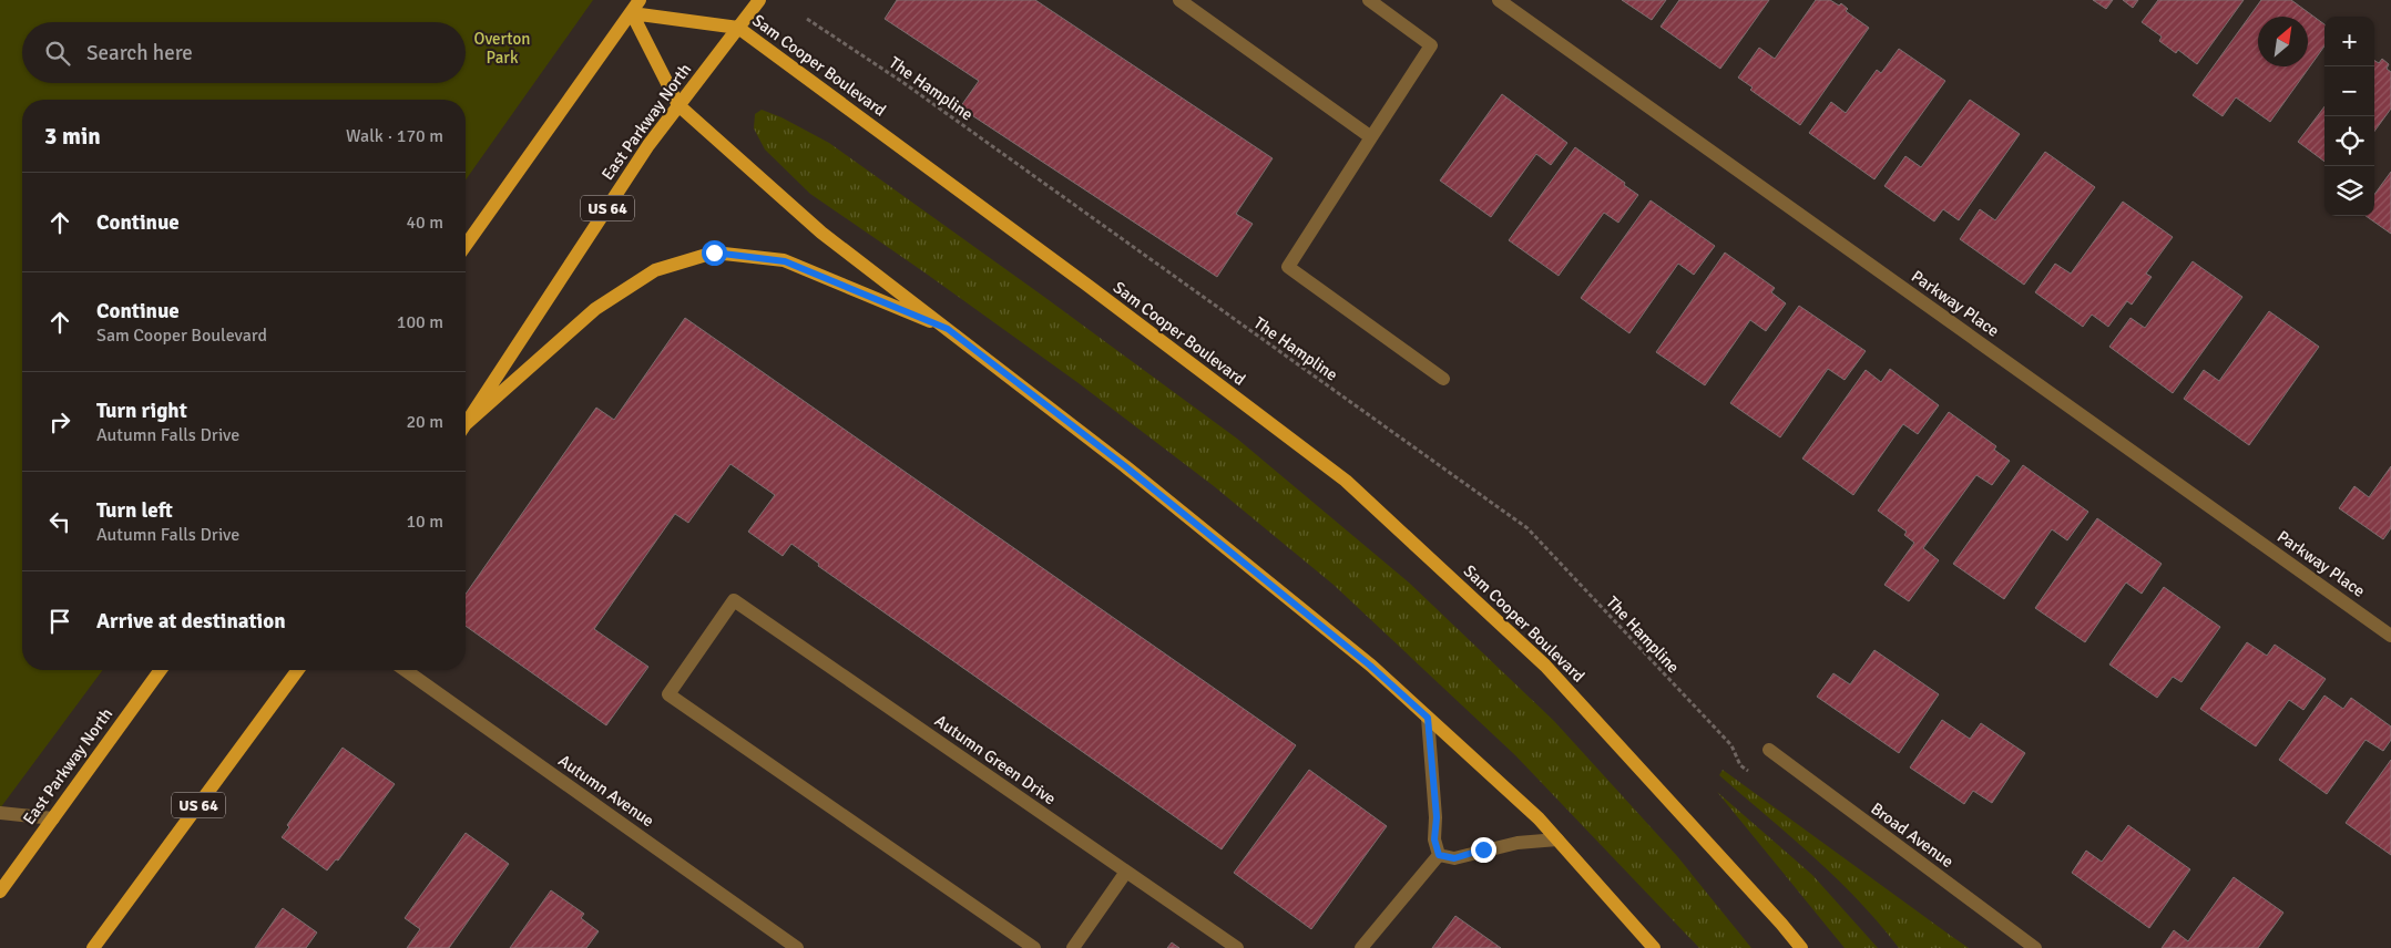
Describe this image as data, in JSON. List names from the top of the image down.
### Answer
{
  "streets": {
    "main road": ["Sam Cooper Boulevard", "East Parkway North", "US 64"],
    "street": [
      "Parkway Place",
      "Autumn Green Drive",
      "Autumn Avenue",
      "Broad Avenue"
    ],
    "path": ["The Hampline"]
  },
  "crossings": [
    ["Sam Cooper Boulevard", "East Parkway North"]
  ],
  "parks": ["Overton Park"],
  "north": "top right",
  "page": {
    "map_buttons": ["+", "−"],
    "search": "Search here",
    "heading": ["3 min", "Walk · 170 m"],
    "list": [
      ["Continue", "40 m"],
      ["Continue", "Sam Cooper Boulevard", "100 m"],
      ["Turn right", "Autumn Falls Drive", "20 m"],
      ["Turn left", "Autumn Falls Drive", "10 m"],
      "Arrive at destination"
    ]
  }
}
